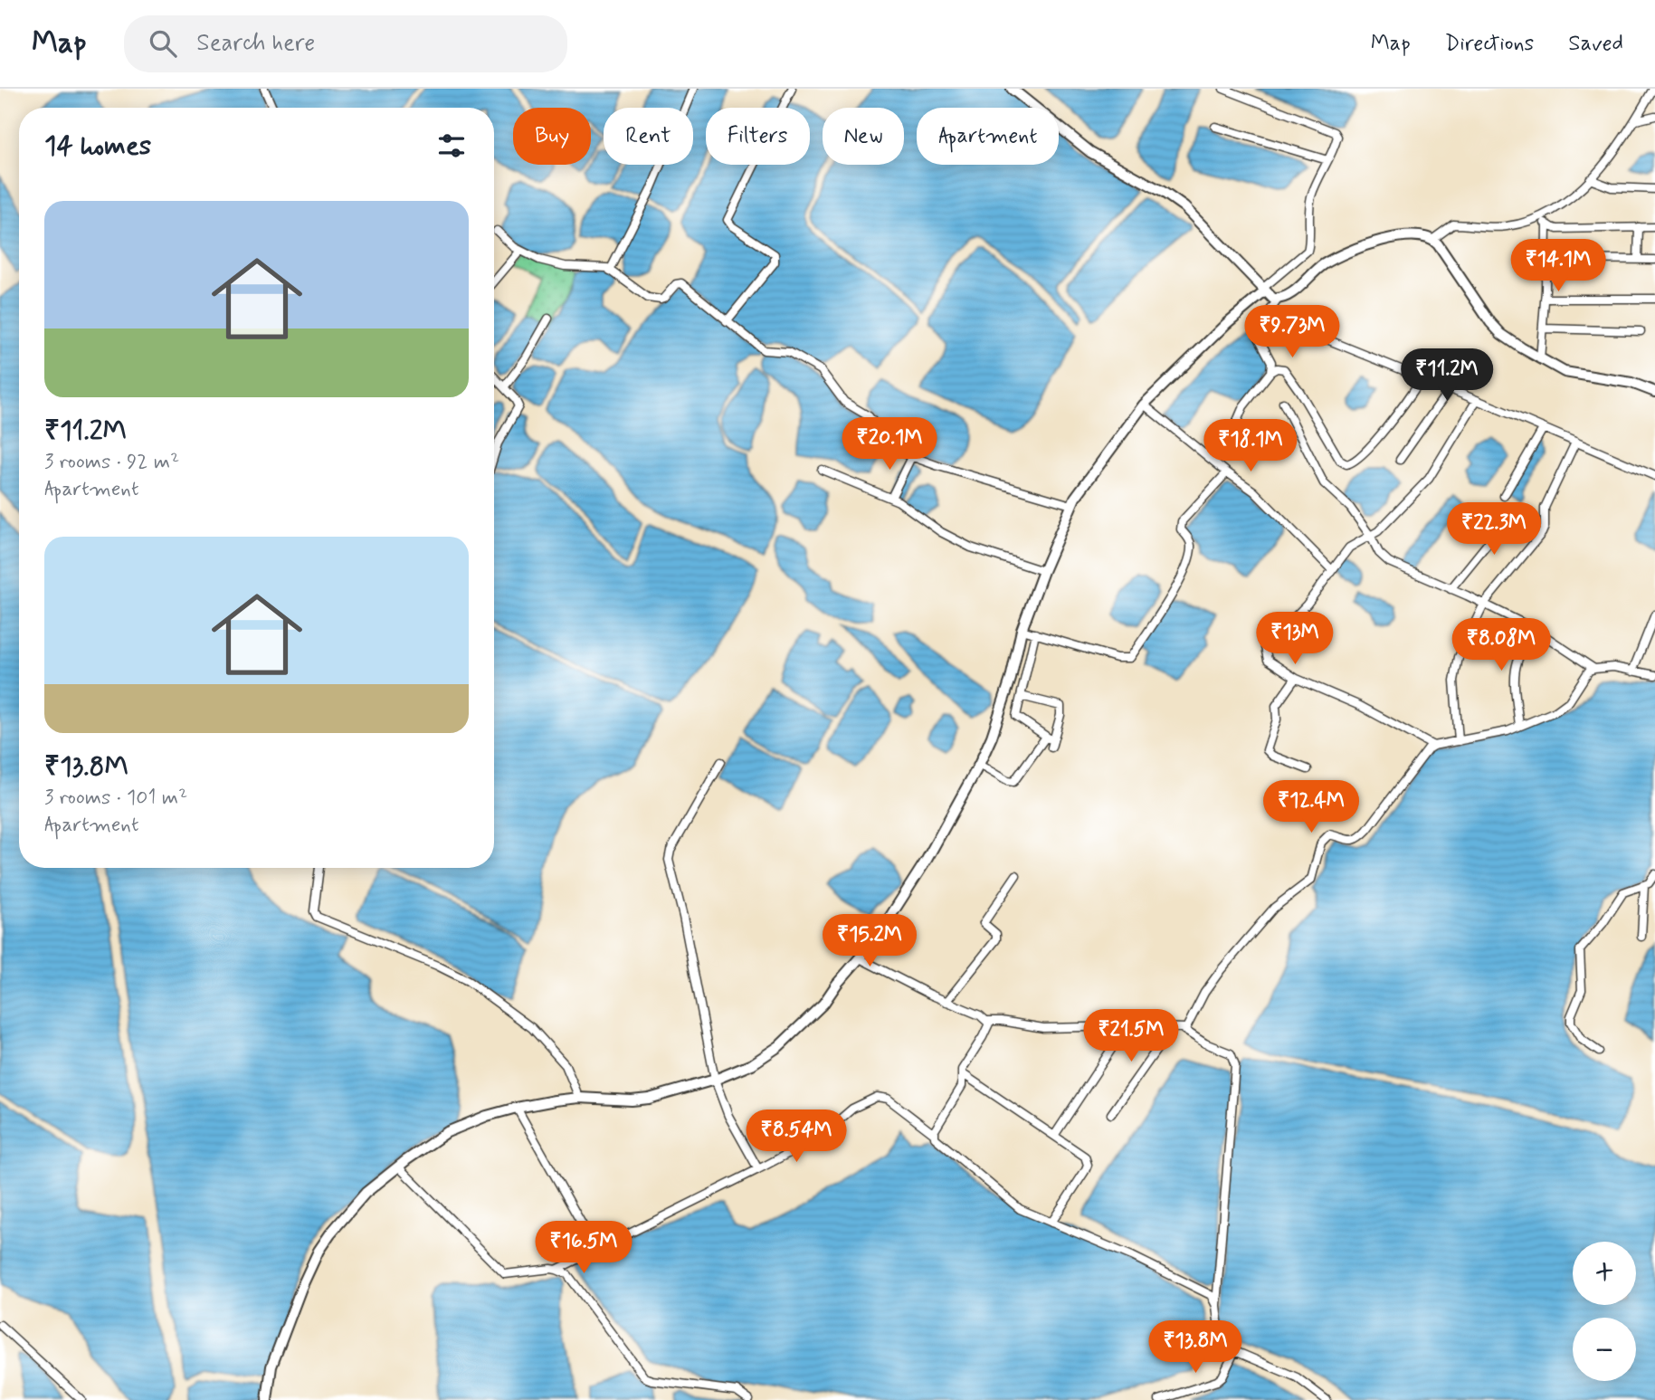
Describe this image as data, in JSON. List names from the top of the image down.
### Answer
{
  "page": {
    "header": "Map",
    "search": "Search here",
    "nav": ["Map", "Directions", "Saved"],
    "chip": [
      "Buy",
      "Rent",
      "Filters",
      "New",
      "Apartment"
    ],
    "heading": "14 homes",
    "list": [
      {
        "name": "₹11.2M",
        "note": "3 rooms · 92 m² · Apartment"
      },
      {
        "name": "₹13.8M",
        "note": "3 rooms · 101 m² · Apartment"
      }
    ],
    "price": [
      "₹14.1M",
      "₹9.73M",
      "₹11.2M",
      "₹20.1M",
      "₹18.1M",
      "₹22.3M",
      "₹13M",
      "₹8.08M",
      "₹12.4M",
      "₹15.2M",
      "₹21.5M",
      "₹8.54M",
      "₹16.5M",
      "₹13.8M"
    ],
    "map_buttons": ["+", "−"]
  }
}
